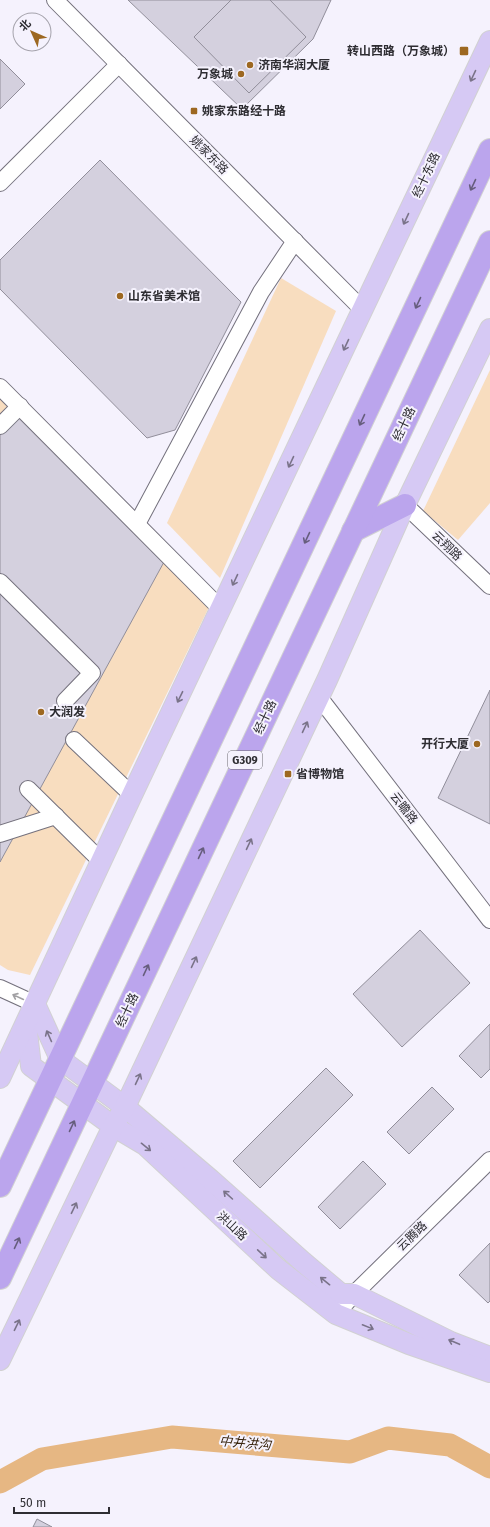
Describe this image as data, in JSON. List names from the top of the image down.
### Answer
{
  "streets": {
    "highway": ["经十路", "G309"],
    "main road": ["经十东路", "洪山路"],
    "street": [
      "姚家东路",
      "云翔路",
      "云瞻路",
      "云腾路"
    ]
  },
  "crossings": [
    ["姚家东路", "经十东路"],
    ["经十路", "洪山路"],
    ["洪山路", "云腾路"]
  ],
  "one_way": ["经十东路"],
  "water": ["中井洪沟"],
  "places": {
    "transit": ["转山西路（万象城）", "姚家东路经十路", "省博物馆"],
    "other": [
      "济南华润大厦",
      "万象城",
      "山东省美术馆",
      "大润发",
      "开行大厦"
    ]
  },
  "scale_bar": "50 m",
  "north": "top left"
}
